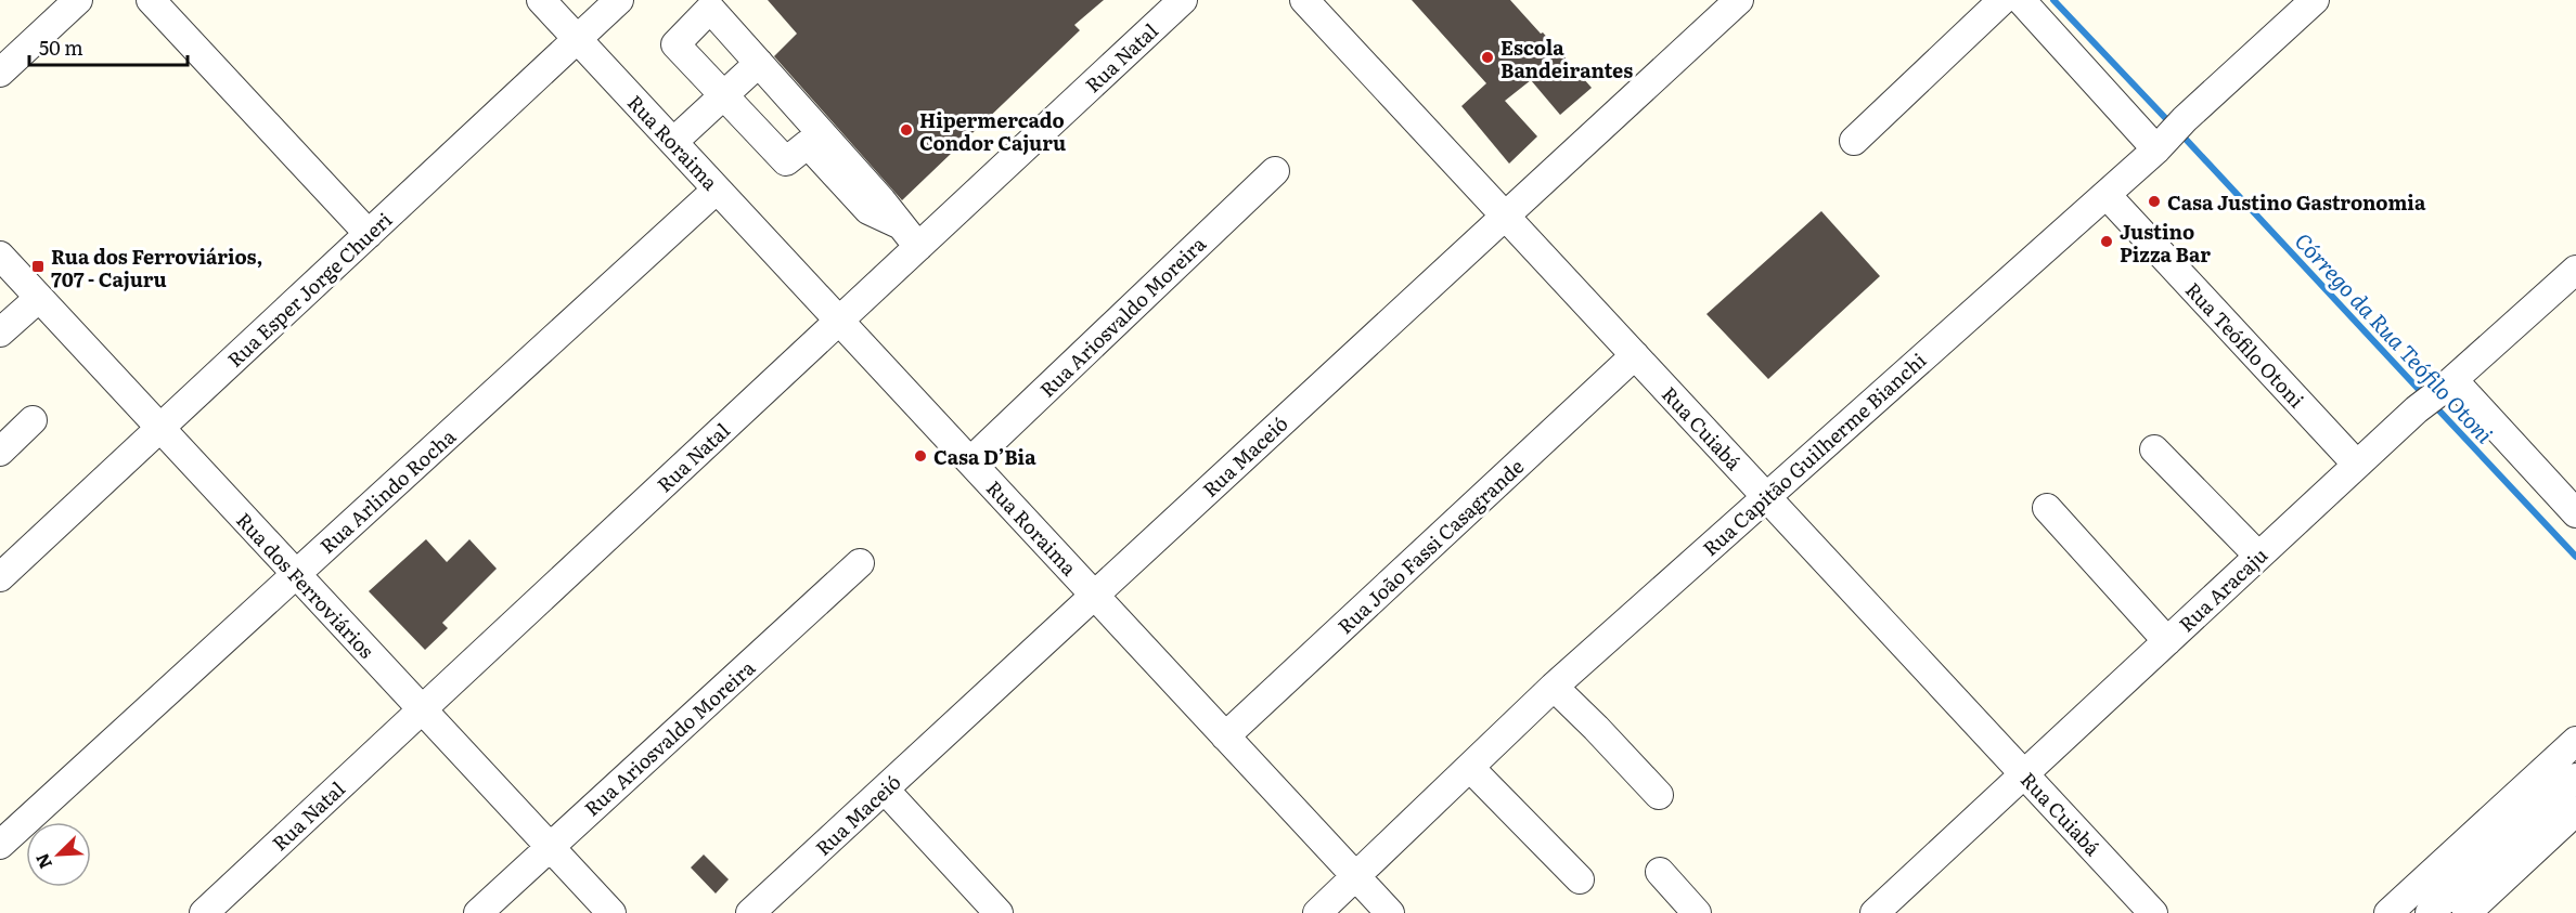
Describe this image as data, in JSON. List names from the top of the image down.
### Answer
{
  "streets": {
    "street": [
      "Rua Natal",
      "Rua Roraima",
      "Rua Esper Jorge Chueri",
      "Rua Ariosvaldo Moreira",
      "Rua Teófilo Otoni",
      "Rua Cuiabá",
      "Rua Capitão Guilherme Bianchi",
      "Rua Maceió",
      "Rua Arlindo Rocha",
      "Rua João Fassi Casagrande",
      "Rua dos Ferroviários",
      "Rua Aracaju"
    ]
  },
  "crossings": [
    ["Rua Natal", "Rua Roraima"],
    ["Rua Natal", "Rua dos Ferroviários"],
    ["Rua Roraima", "Rua Esper Jorge Chueri"],
    ["Rua Roraima", "Rua Ariosvaldo Moreira"],
    ["Rua Roraima", "Rua Capitão Guilherme Bianchi"],
    ["Rua Roraima", "Rua Maceió"],
    ["Rua Roraima", "Rua Arlindo Rocha"],
    ["Rua Roraima", "Rua João Fassi Casagrande"],
    ["Rua Esper Jorge Chueri", "Rua dos Ferroviários"],
    ["Rua Ariosvaldo Moreira", "Rua dos Ferroviários"],
    ["Rua Teófilo Otoni", "Rua Capitão Guilherme Bianchi"],
    ["Rua Teófilo Otoni", "Rua Aracaju"],
    ["Rua Cuiabá", "Rua Capitão Guilherme Bianchi"],
    ["Rua Cuiabá", "Rua Maceió"],
    ["Rua Cuiabá", "Rua João Fassi Casagrande"],
    ["Rua Cuiabá", "Rua Aracaju"],
    ["Rua Arlindo Rocha", "Rua dos Ferroviários"]
  ],
  "water": ["Córrego da Rua Teófilo Otoni"],
  "places": {
    "other": [
      "Escola Bandeirantes",
      "Hipermercado Condor Cajuru",
      "Casa Justino Gastronomia",
      "Justino Pizza Bar",
      "Casa D’Bia"
    ],
    "transit": ["Rua dos Ferroviários, 707 - Cajuru"]
  },
  "scale_bar": "50 m",
  "north": "bottom left"
}
